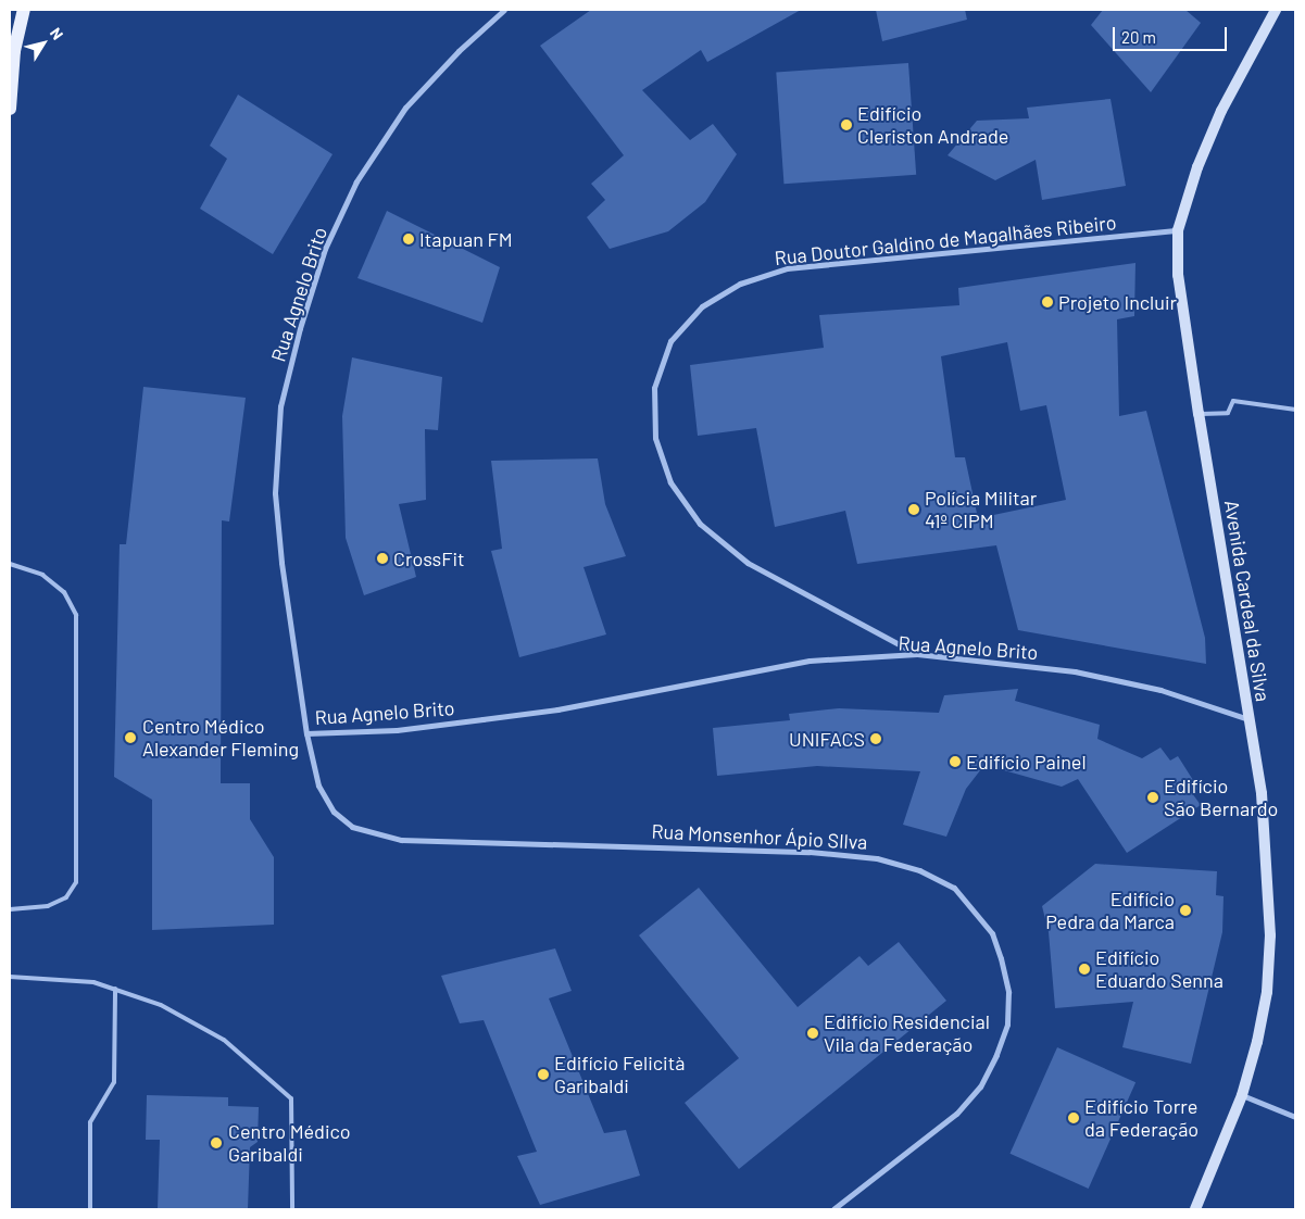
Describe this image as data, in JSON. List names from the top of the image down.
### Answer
{
  "streets": {
    "main road": ["Avenida Cardeal da Silva"],
    "street": ["Rua Doutor Galdino de Magalhães Ribeiro", "Rua Agnelo Brito", "Rua Monsenhor Ápio SIlva"]
  },
  "crossings": [
    ["Rua Doutor Galdino de Magalhães Ribeiro", "Rua Agnelo Brito"],
    ["Rua Doutor Galdino de Magalhães Ribeiro", "Avenida Cardeal da Silva"],
    ["Rua Agnelo Brito", "Avenida Cardeal da Silva"],
    ["Rua Agnelo Brito", "Rua Monsenhor Ápio SIlva"]
  ],
  "places": [
    "Edifício Cleriston Andrade",
    "Itapuan FM",
    "Projeto Incluir",
    "Polícia Militar 41º CIPM",
    "CrossFit",
    "Centro Médico Alexander Fleming",
    "UNIFACS",
    "Edifício Painel",
    "Edifício São Bernardo",
    "Edifício Pedra da Marca",
    "Edifício Eduardo Senna",
    "Edifício Residencial Vila da Federação",
    "Edifício Felicità Garibaldi",
    "Edifício Torre da Federação",
    "Centro Médico Garibaldi"
  ],
  "scale_bar": "20 m",
  "north": "top right"
}
